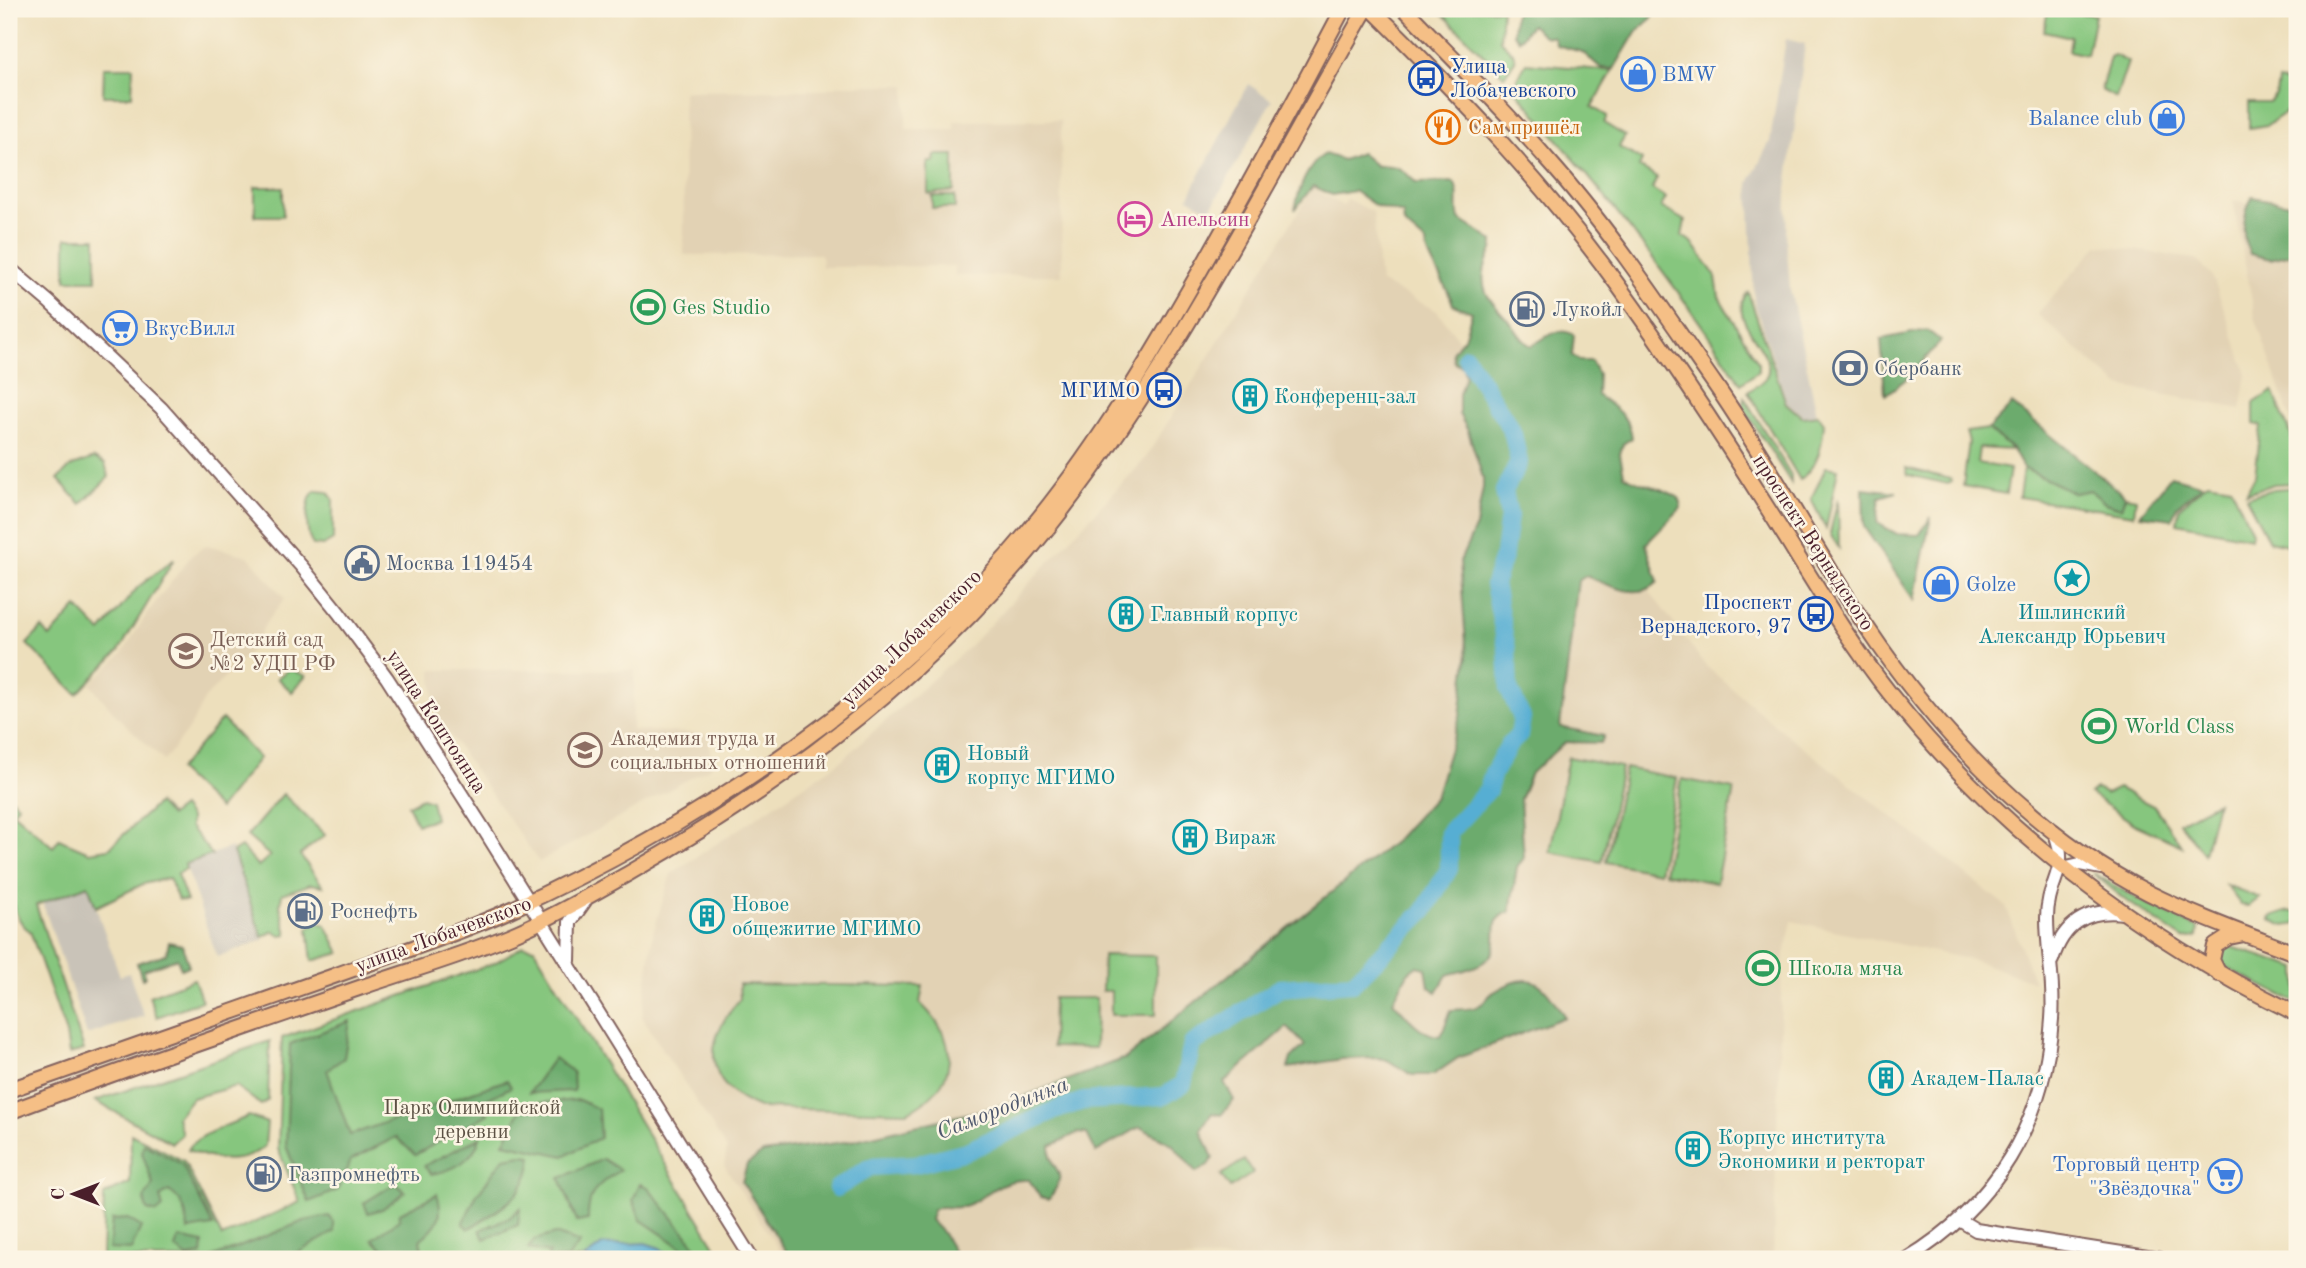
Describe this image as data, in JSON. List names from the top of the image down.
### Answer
{
  "streets": {
    "main road": ["проспект Вернадского", "улица Лобачевского"],
    "street": ["улица Коштоянца"]
  },
  "crossings": [
    ["улица Лобачевского", "улица Коштоянца"]
  ],
  "water": ["Самородинка"],
  "parks": ["Парк Олимпийской деревни"],
  "places": {
    "shop": ["BMW", "Balance club", "Golze"],
    "bus stop": ["Улица Лобачевского", "МГИМО", "Проспект Вернадского, 97"],
    "restaurant": ["Сам пришёл"],
    "hotel": ["Апельсин"],
    "sports": ["Ges Studio", "World Class", "Школа мяча"],
    "fuel station": ["Лукойл", "Роснефть", "Газпромнефть"],
    "supermarket": ["ВкусВилл", "Торговый центр \"Звёздочка\""],
    "bank": ["Сбербанк"],
    "building": [
      "Конференц-зал",
      "Главный корпус",
      "Новый корпус МГИМО",
      "Вираж",
      "Новое общежитие МГИМО",
      "Академ-Палас",
      "Корпус института Экономики и ректорат"
    ],
    "public building": ["Москва 119454"],
    "place": ["Ишлинский Александр Юрьевич"],
    "school or university": ["Детский сад №2 УДП РФ", "Академия труда и социальных отношений"]
  },
  "north": "left"
}
